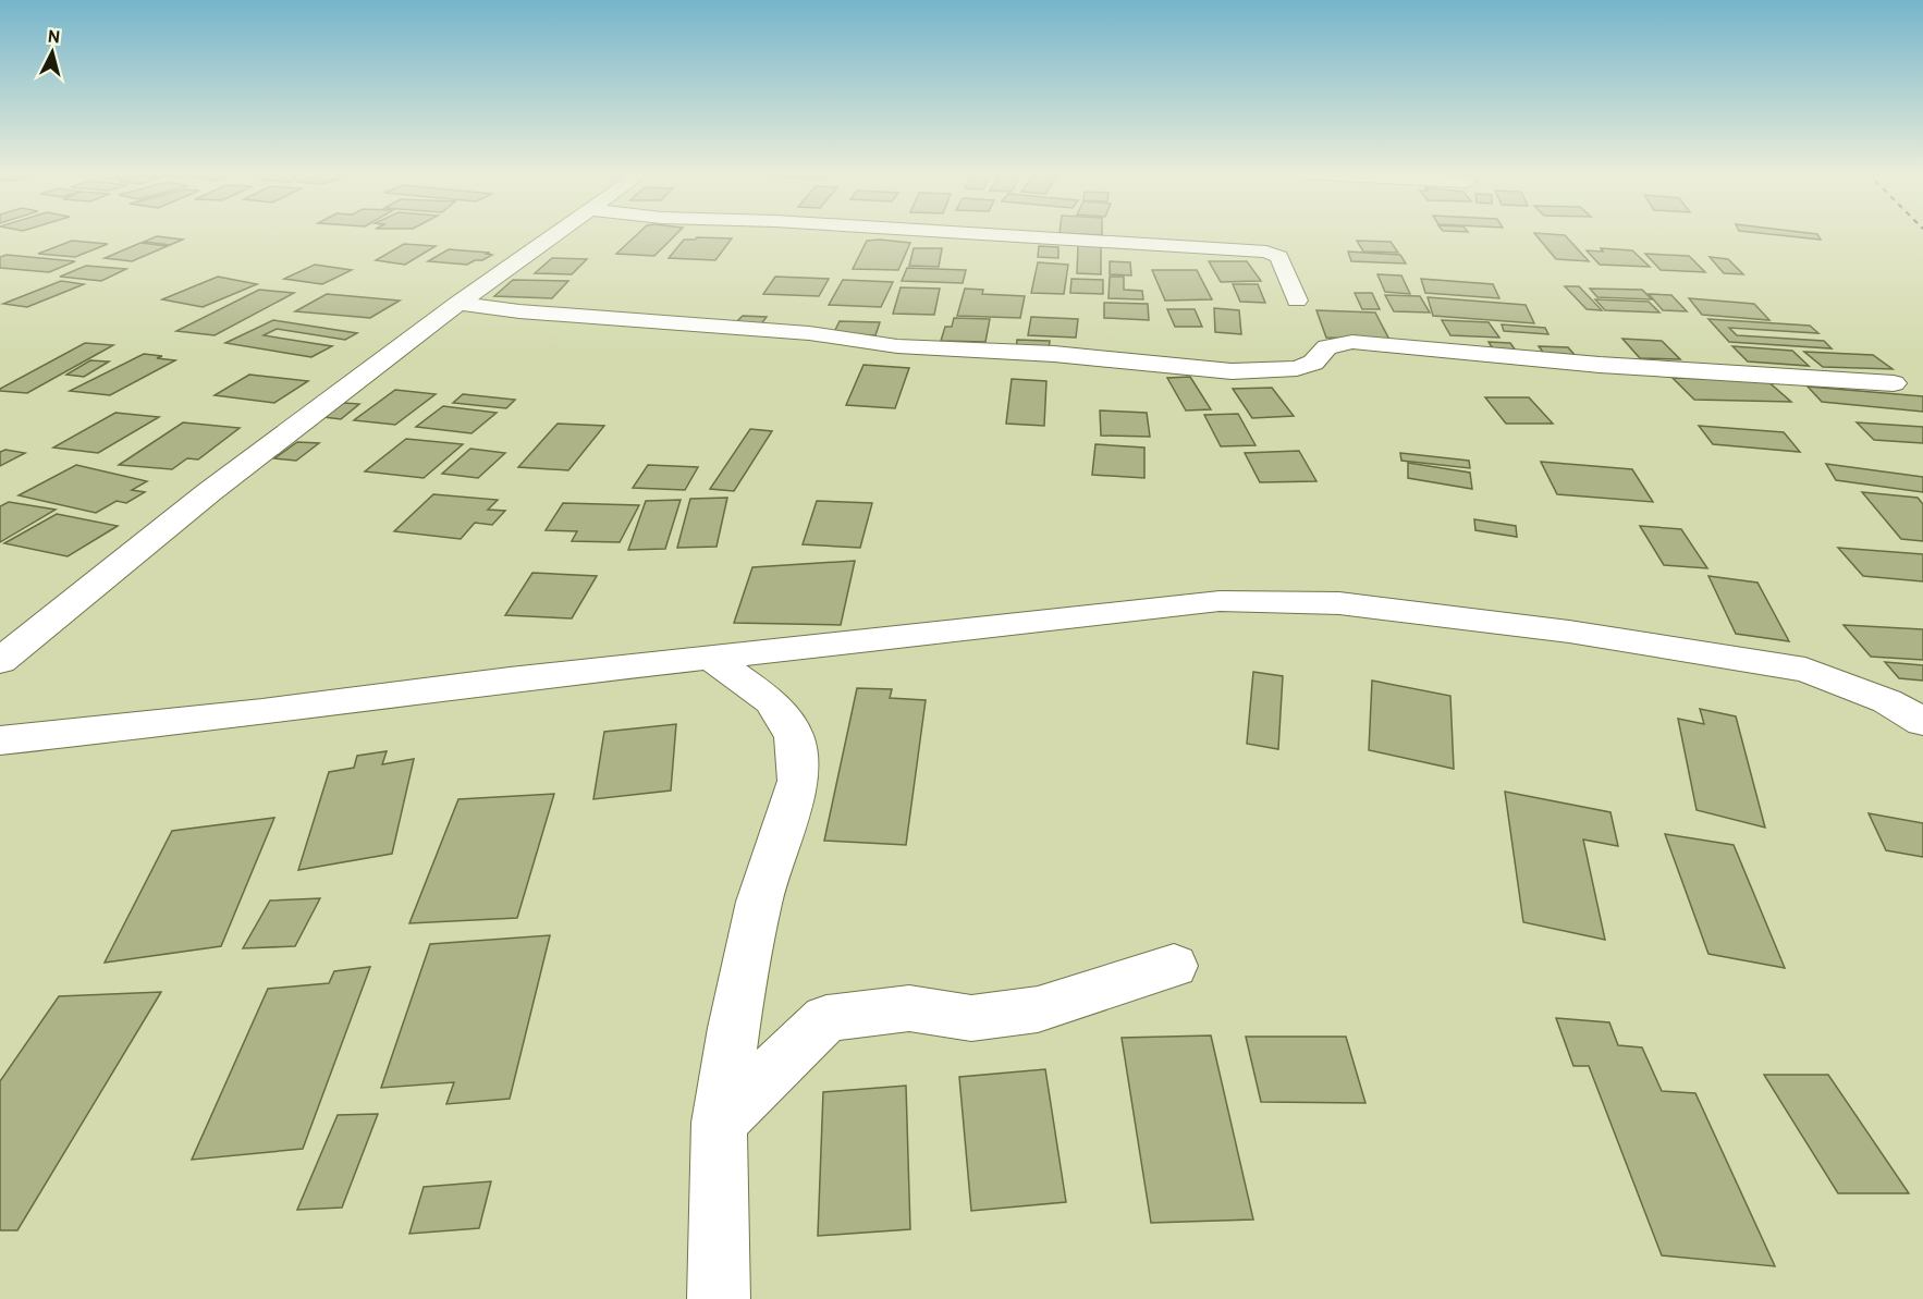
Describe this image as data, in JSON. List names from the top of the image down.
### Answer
{
  "north": "top"
}
